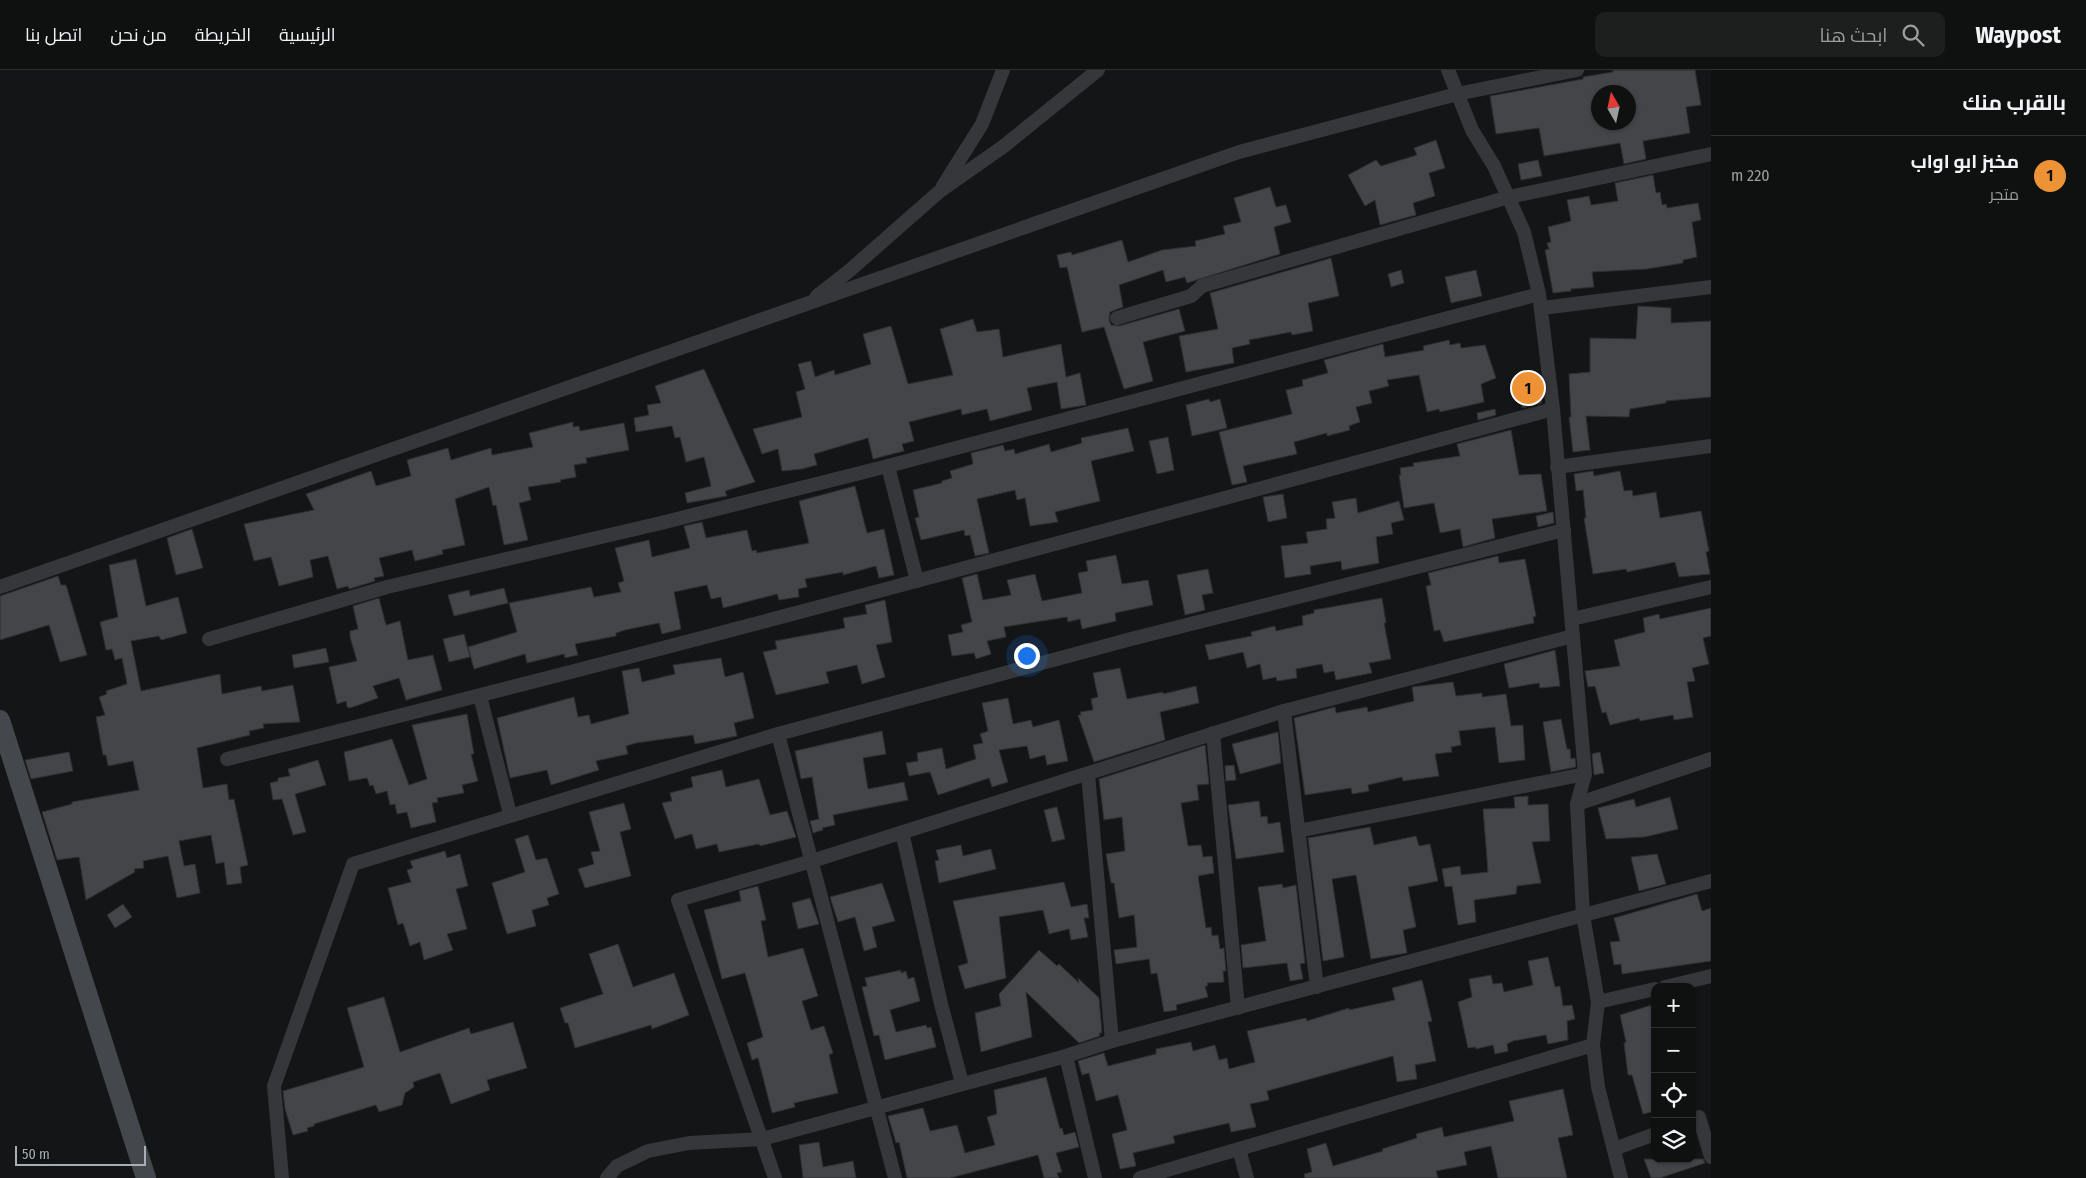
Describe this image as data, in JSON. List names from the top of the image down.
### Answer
{
  "scale_bar": "50 m",
  "north": "top",
  "page": {
    "header": "Waypost",
    "search": "ابحث هنا",
    "nav": [
      "الرئيسية",
      "الخريطة",
      "من نحن",
      "اتصل بنا"
    ],
    "heading": "بالقرب منك",
    "list": [
      {
        "mark": "1",
        "name": "مخبز ابو اواب",
        "note": "متجر",
        "value": "220 m"
      }
    ],
    "pins": "1",
    "map_buttons": ["+", "−"],
    "scale": "50 m"
  }
}
